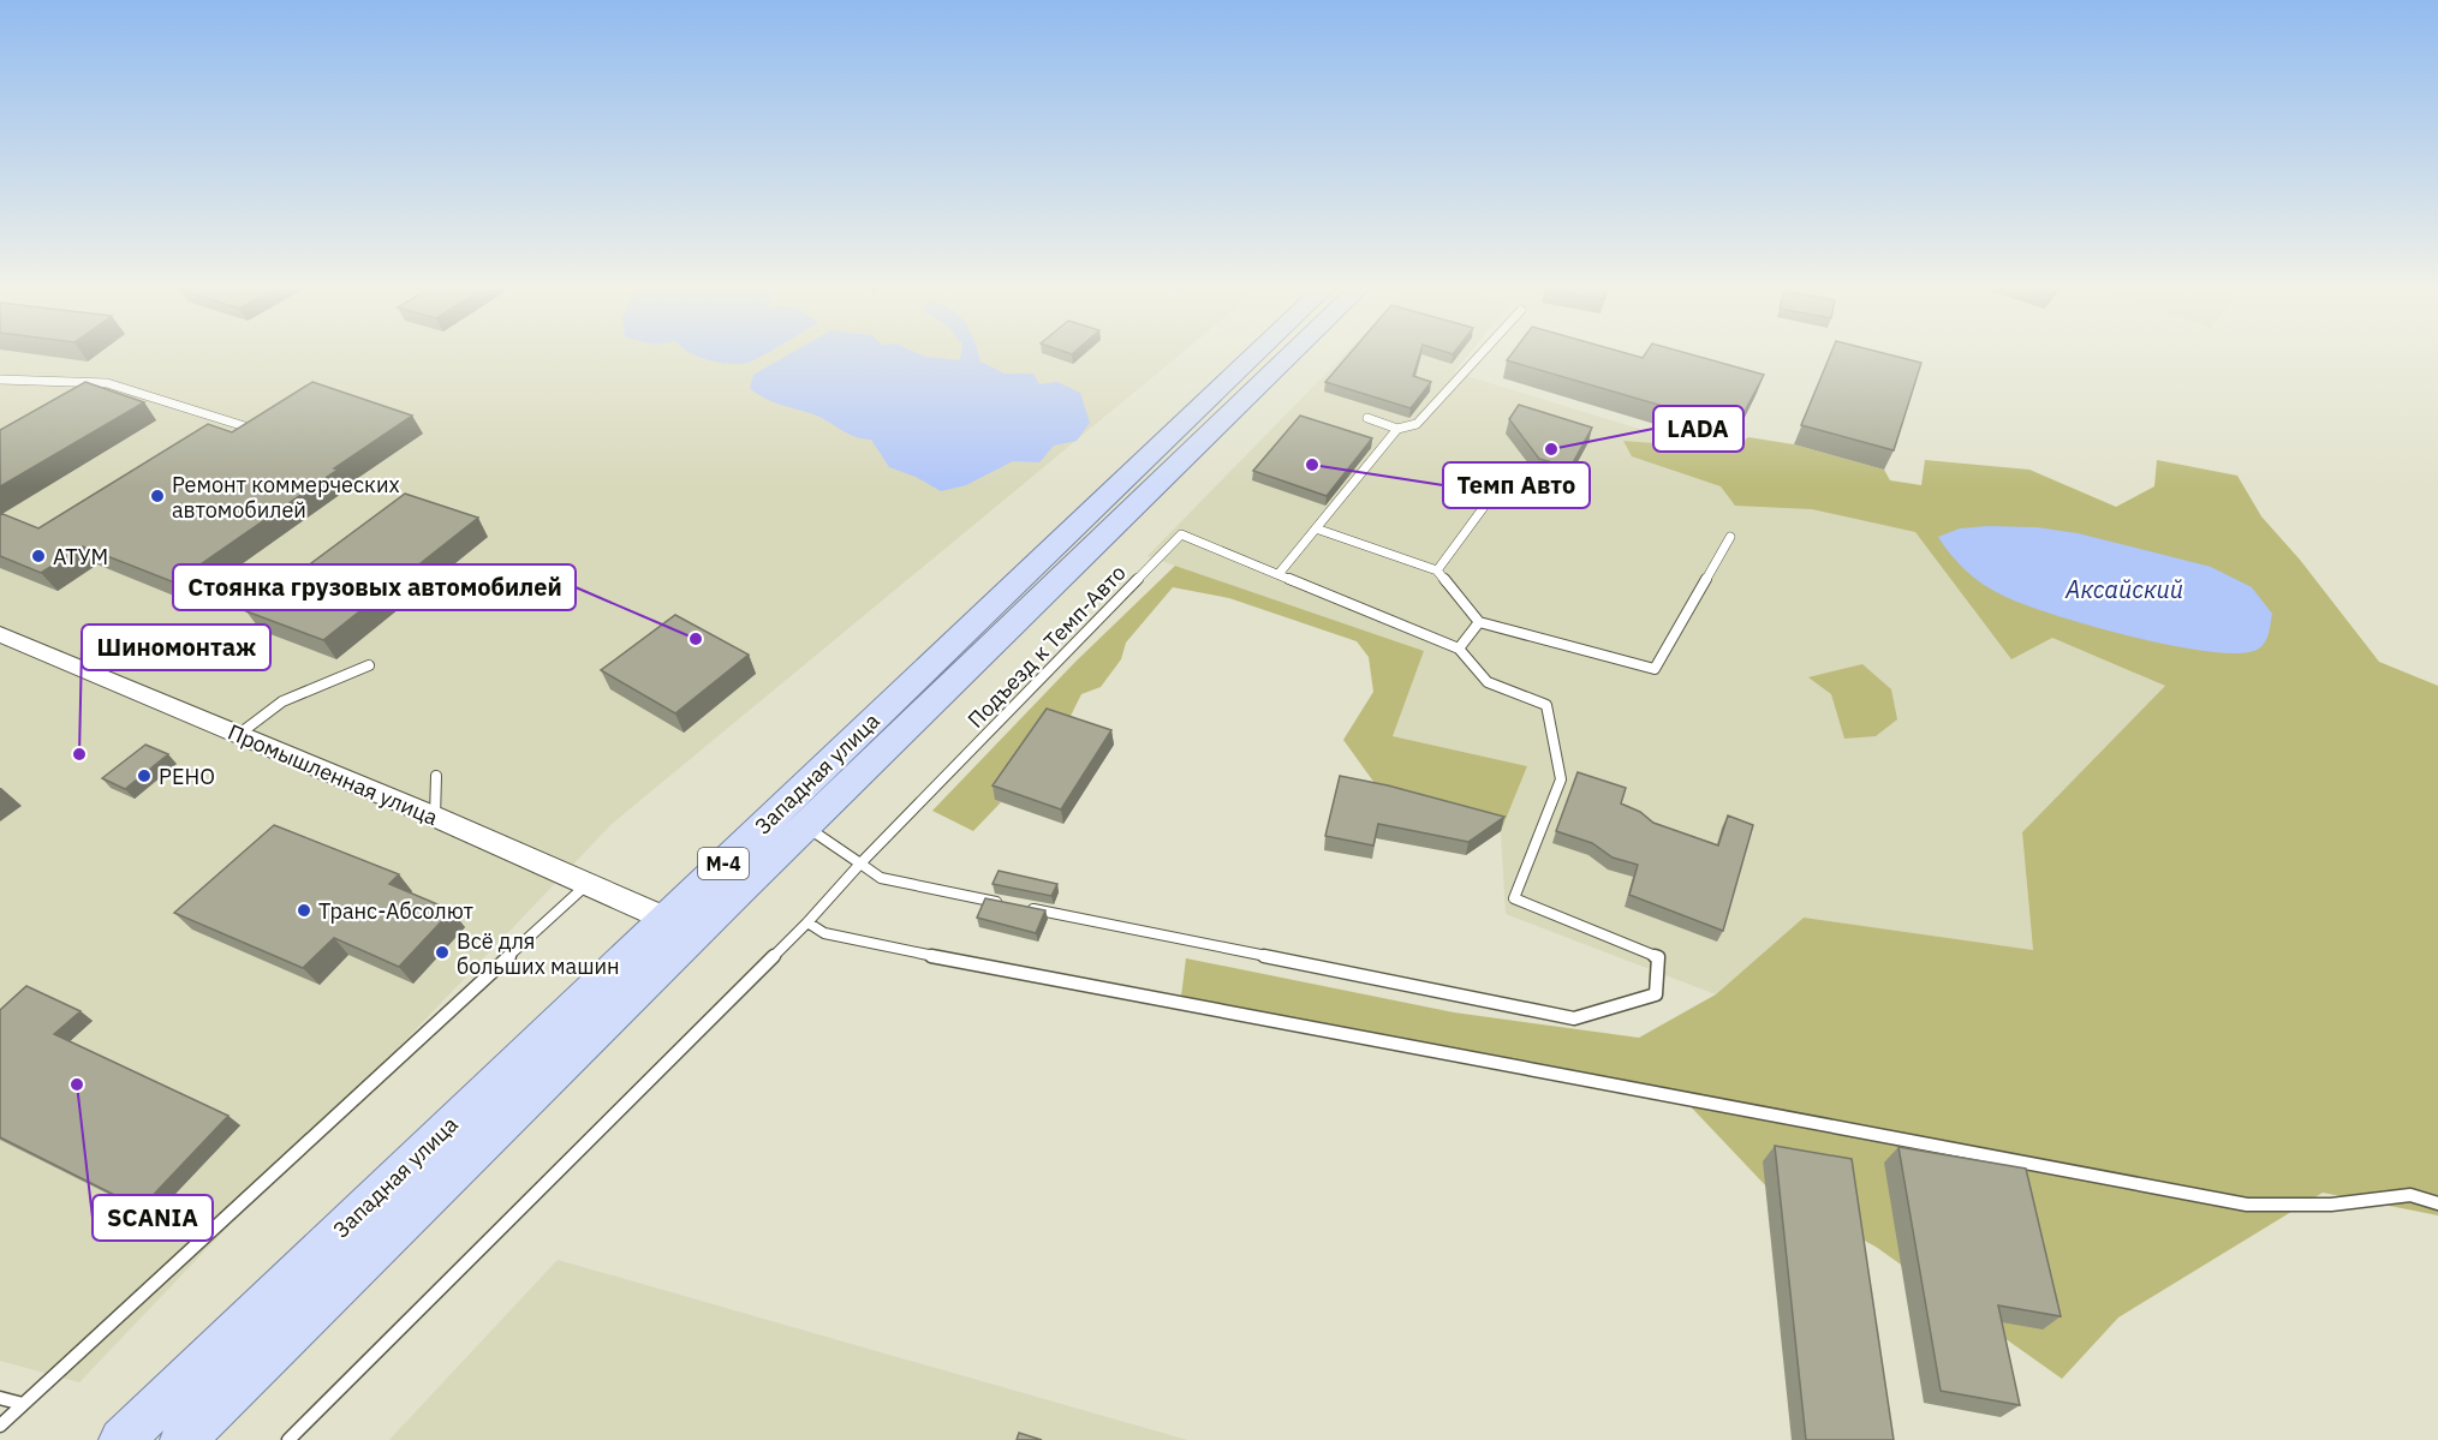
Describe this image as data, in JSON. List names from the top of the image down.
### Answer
{
  "streets": {
    "main road": ["Западная улица", "М-4"],
    "street": ["Промышленная улица"],
    "lane": ["Подъезд к Темп-Авто"]
  },
  "crossings": [
    ["Западная улица", "Промышленная улица"]
  ],
  "water": ["Аксайский"],
  "places": [
    "LADA",
    "Темп Авто",
    "Ремонт коммерческих автомобилей",
    "АТУМ",
    "Стоянка грузовых автомобилей",
    "Шиномонтаж",
    "РЕНО",
    "Транс-Абсолют",
    "Всё для больших машин",
    "SCANIA"
  ]
}
